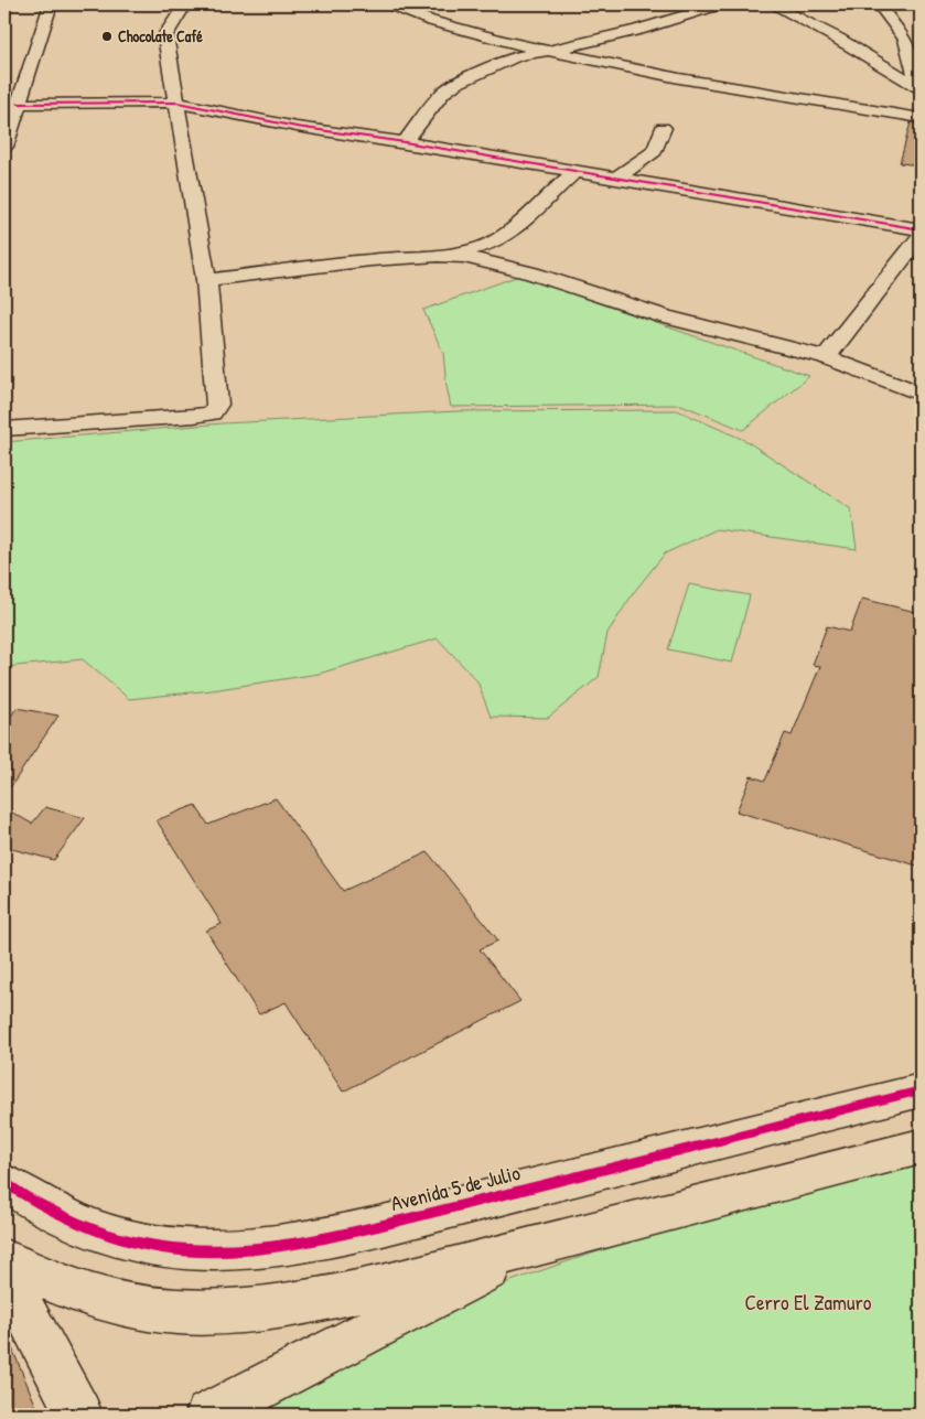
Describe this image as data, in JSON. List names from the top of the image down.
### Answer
{
  "streets": {
    "street": ["Avenida 5 de Julio"]
  },
  "parks": ["Cerro El Zamuro"],
  "places": ["Chocolate Café"]
}
